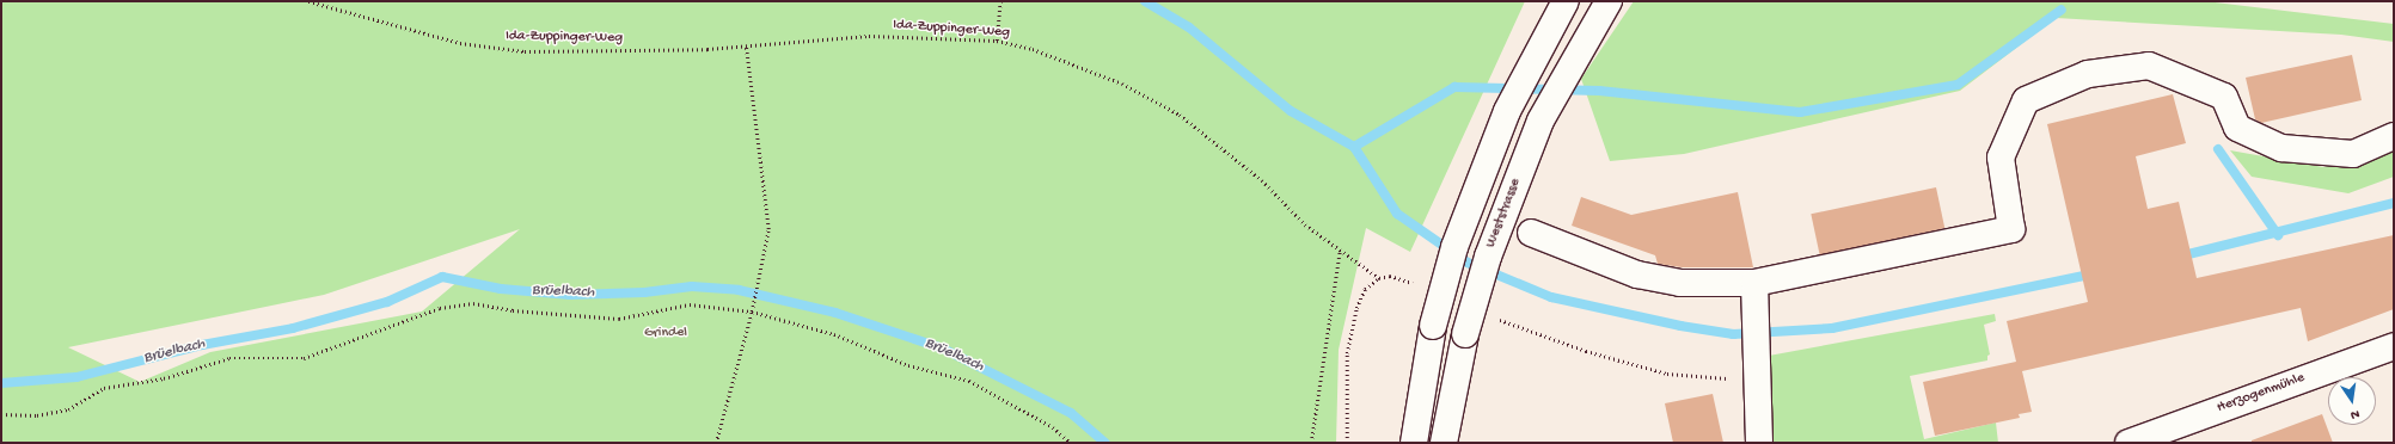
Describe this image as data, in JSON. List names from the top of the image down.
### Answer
{
  "streets": {
    "main road": ["Weststrasse", "Herzogenmühle"],
    "path": ["Ida-Zuppinger-Weg"]
  },
  "water": ["Brüelbach"],
  "parks": ["Grindel"],
  "north": "bottom"
}
